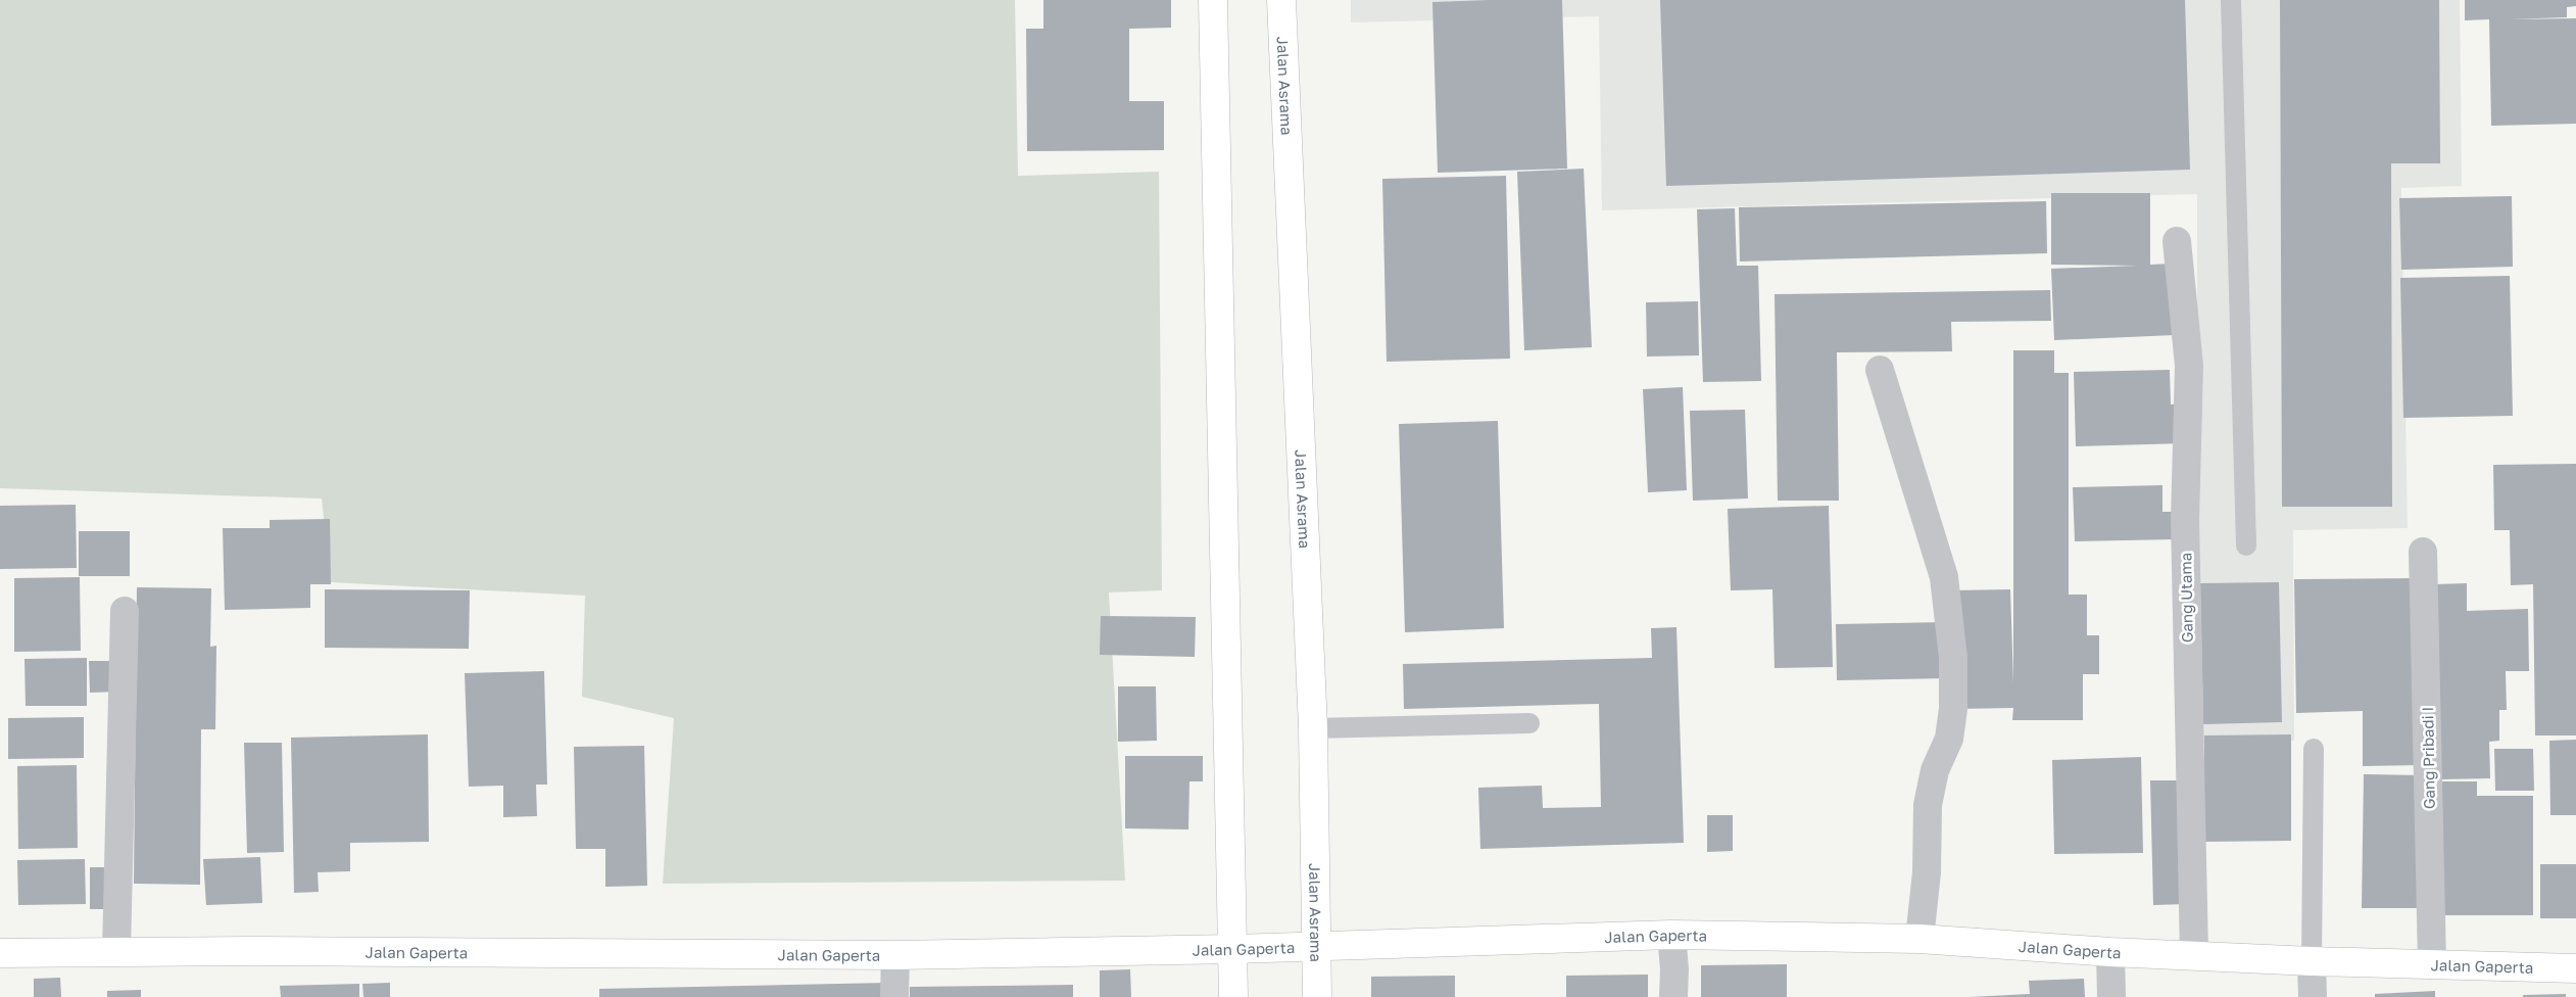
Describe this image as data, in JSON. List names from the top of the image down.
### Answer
{
  "streets": {
    "main road": ["Jalan Asrama", "Jalan Gaperta"],
    "street": ["Gang Utama", "Gang Pribadi I"]
  },
  "crossings": [
    ["Jalan Asrama", "Jalan Gaperta"],
    ["Gang Utama", "Jalan Gaperta"],
    ["Gang Pribadi I", "Jalan Gaperta"]
  ]
}
